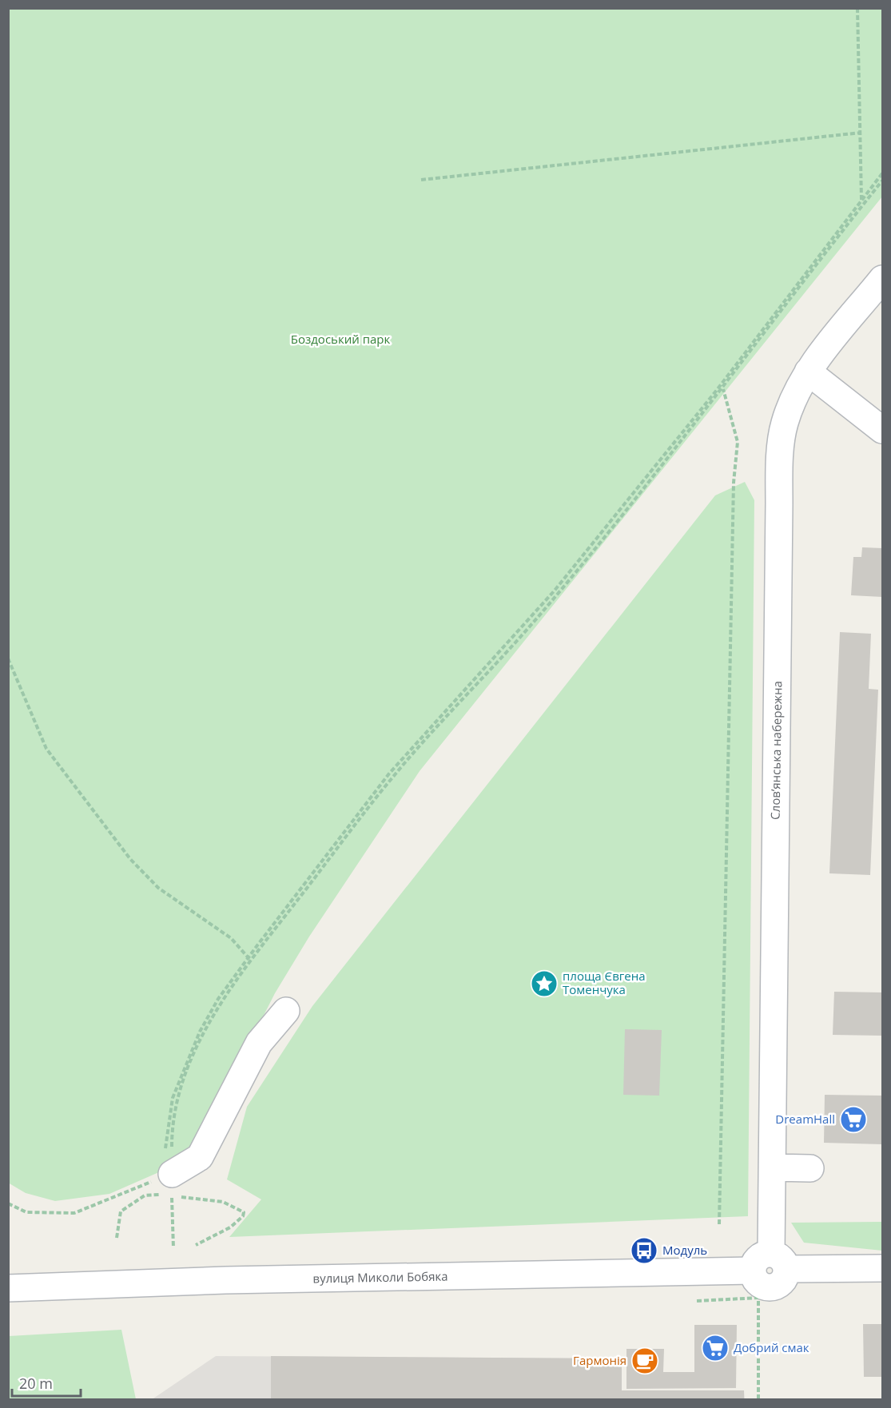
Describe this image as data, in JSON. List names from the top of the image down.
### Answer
{
  "streets": {
    "street": ["Словʼянська набережна", "вулиця Миколи Бобяка"]
  },
  "crossings": [
    ["Словʼянська набережна", "вулиця Миколи Бобяка"]
  ],
  "parks": ["Боздоський парк"],
  "places": {
    "place": ["площа Євгена Томенчука"],
    "supermarket": ["DreamHall", "Добрий смак"],
    "bus stop": ["Модуль"],
    "cafe": ["Гармонія"]
  },
  "scale_bar": "20 m"
}
